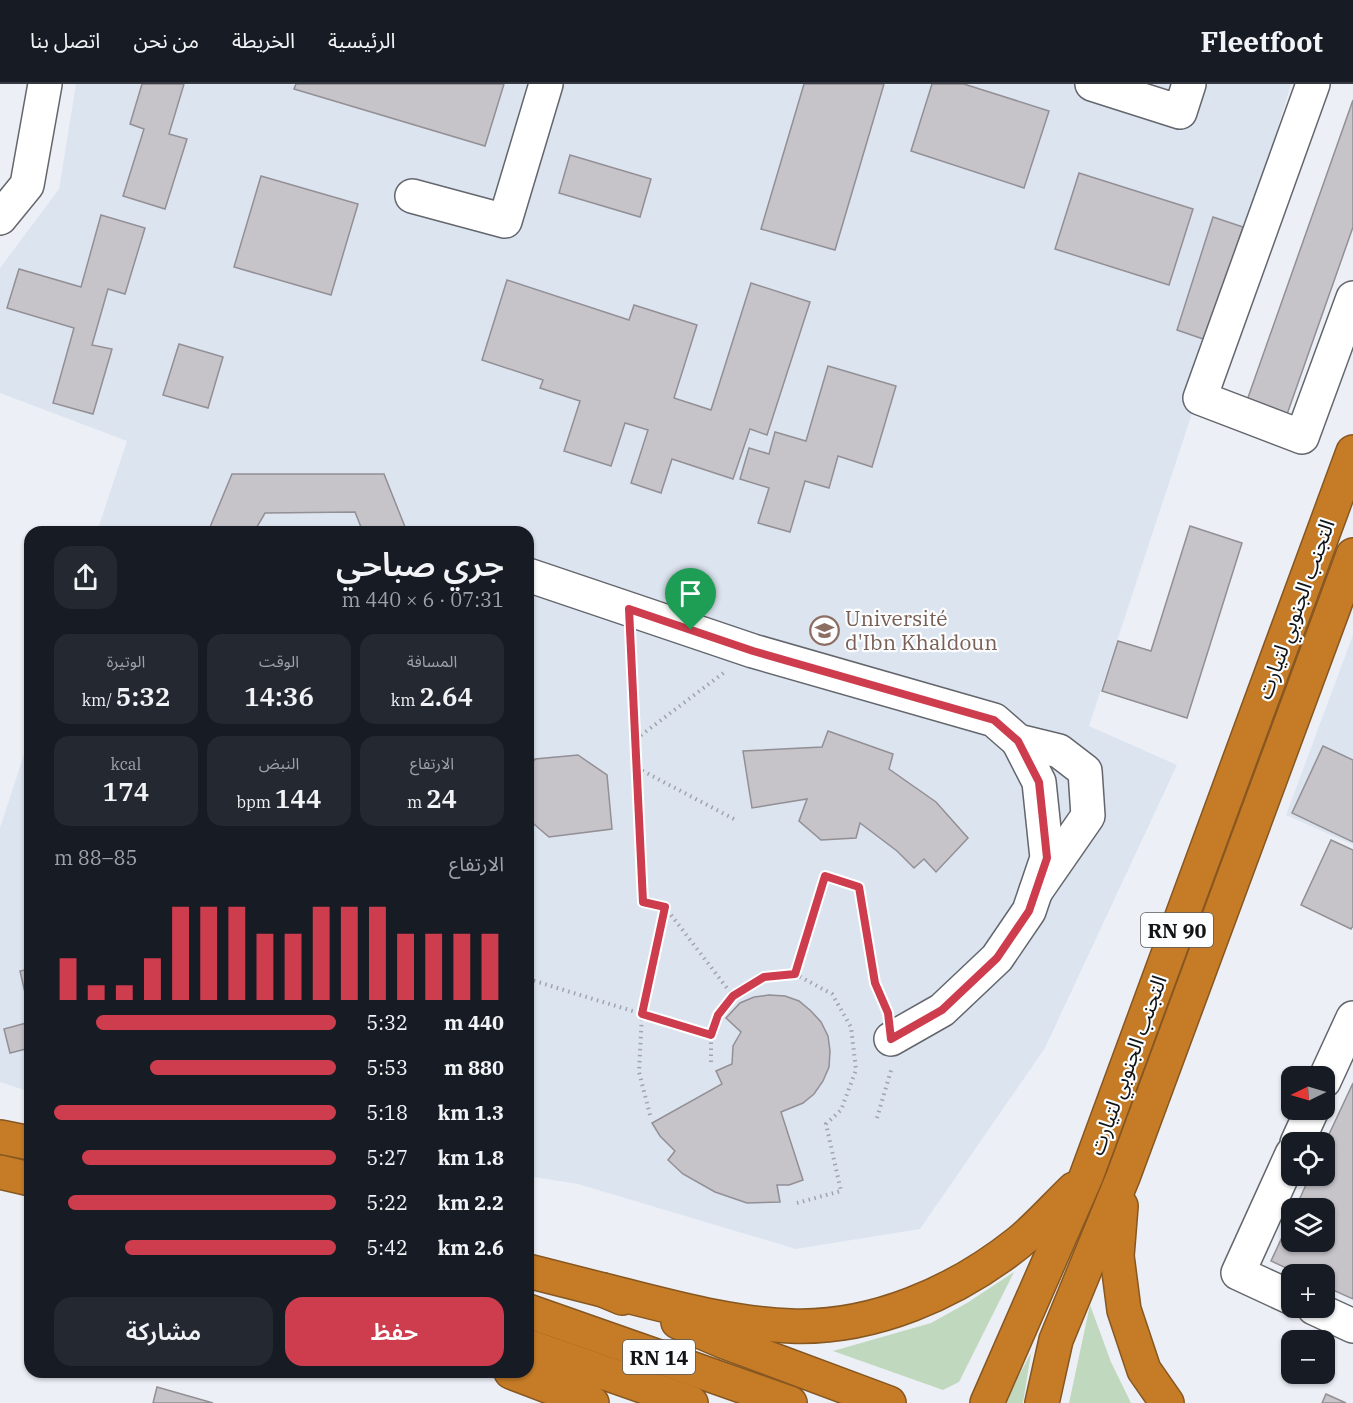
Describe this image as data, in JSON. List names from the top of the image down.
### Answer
{
  "streets": {
    "highway": ["التجنب الجنوبي لتيارت", "RN 90", "RN 14"]
  },
  "places": {
    "school or university": ["Université d'Ibn Khaldoun"]
  },
  "north": "left",
  "page": {
    "header": "Fleetfoot",
    "nav": [
      "الرئيسية",
      "الخريطة",
      "من نحن",
      "اتصل بنا"
    ],
    "heading": ["جري صباحي", "07:31 · 6 × 440 m"],
    "stats": [
      ["المسافة", "2.64 km"],
      ["الوقت", "14:36"],
      ["الوتيرة", "5:32 /km"],
      ["الارتفاع", "24 m"],
      ["النبض", "144 bpm"],
      ["kcal", "174"]
    ],
    "chart": ["الارتفاع", "85–88 m"],
    "list": [
      {
        "name": "440 m",
        "note": "5:32"
      },
      {
        "name": "880 m",
        "note": "5:53"
      },
      {
        "name": "1.3 km",
        "note": "5:18"
      },
      {
        "name": "1.8 km",
        "note": "5:27"
      },
      {
        "name": "2.2 km",
        "note": "5:22"
      },
      {
        "name": "2.6 km",
        "note": "5:42"
      }
    ],
    "map_buttons": ["+", "−"],
    "buttons": ["حفظ", "مشاركة"]
  }
}
